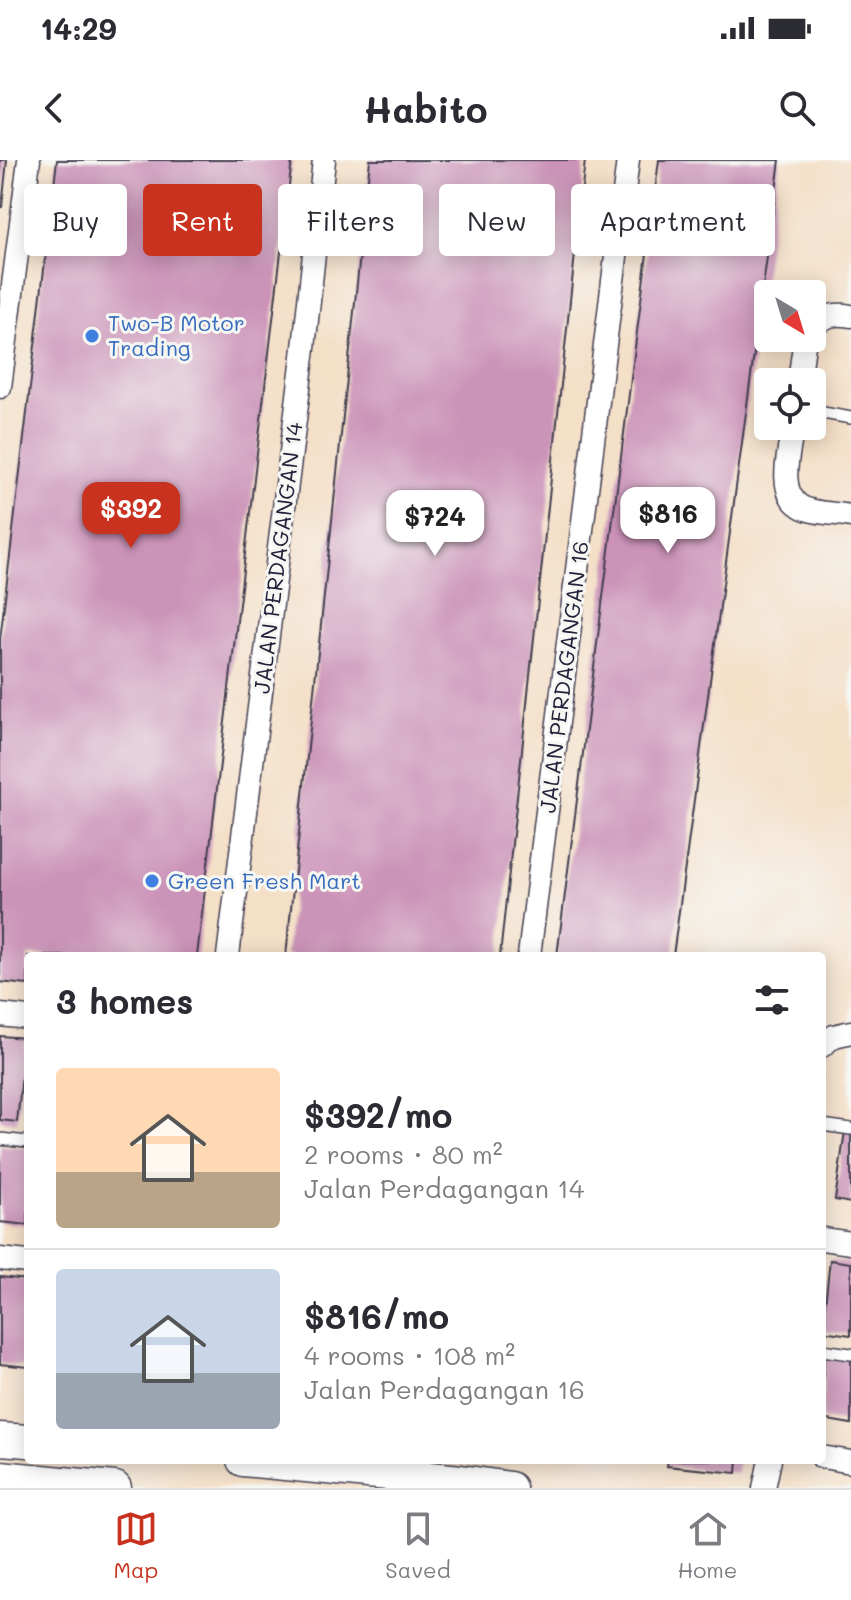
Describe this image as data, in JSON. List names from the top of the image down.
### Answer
{
  "streets": {
    "street": ["JALAN PERDAGANGAN 14", "JALAN PERDAGANGAN 16"]
  },
  "places": ["Two-B Motor Trading", "Green Fresh Mart"],
  "north": "bottom right",
  "page": {
    "status": "14:29",
    "header": "Habito",
    "chip": [
      "Buy",
      "Rent",
      "Filters",
      "New",
      "Apartment"
    ],
    "price": ["$392", "$816", "$724"],
    "heading": "3 homes",
    "list": [
      {
        "name": "$392/mo",
        "note": "2 rooms · 80 m² · Jalan Perdagangan 14"
      },
      {
        "name": "$816/mo",
        "note": "4 rooms · 108 m² · Jalan Perdagangan 16"
      }
    ],
    "tabs": ["Map", "Saved", "Home"]
  }
}
